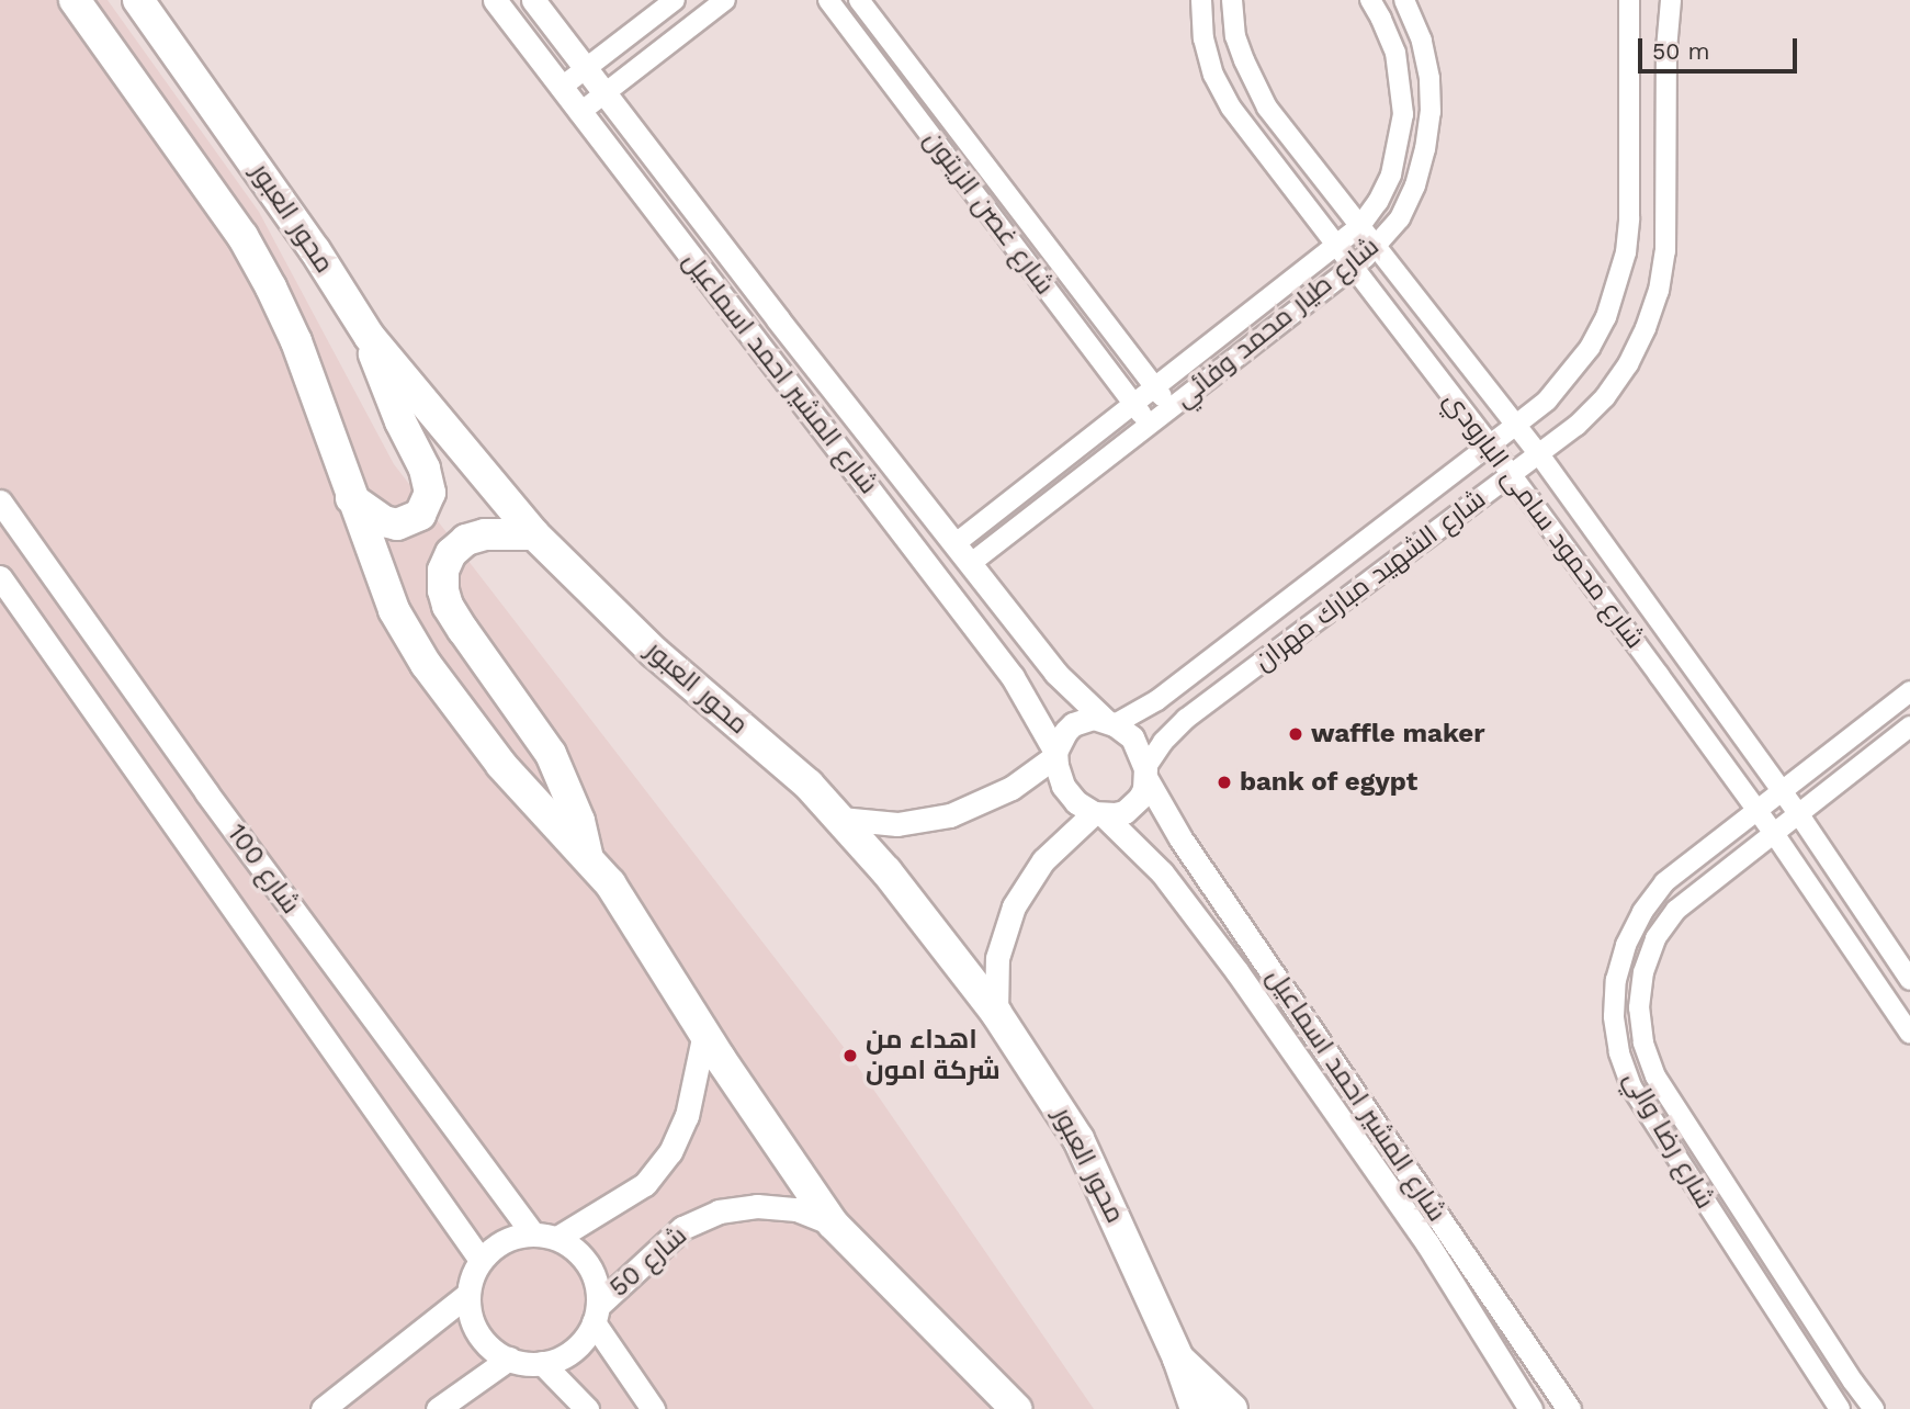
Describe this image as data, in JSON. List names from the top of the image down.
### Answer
{
  "streets": {
    "highway": ["محور العبور"],
    "street": [
      "شارع غصن الزيتون",
      "شارع طيار محمد وفائي",
      "شارع المشير احمد اسماعيل",
      "شارع محمود سامى البارودي",
      "شارع الشهيد مبارك مهران",
      "شارع 100",
      "شارع رضا والي",
      "شارع 50"
    ]
  },
  "crossings": [
    ["شارع غصن الزيتون", "شارع طيار محمد وفائي"],
    ["محور العبور", "شارع 50"],
    ["شارع طيار محمد وفائي", "شارع المشير احمد اسماعيل"],
    ["شارع طيار محمد وفائي", "شارع محمود سامى البارودي"],
    ["شارع المشير احمد اسماعيل", "شارع الشهيد مبارك مهران"],
    ["شارع محمود سامى البارودي", "شارع الشهيد مبارك مهران"],
    ["شارع محمود سامى البارودي", "شارع رضا والي"],
    ["شارع 100", "شارع 50"]
  ],
  "places": ["waffle maker", "bank of egypt", "اهداء من شركة امون"],
  "scale_bar": "50 m"
}
